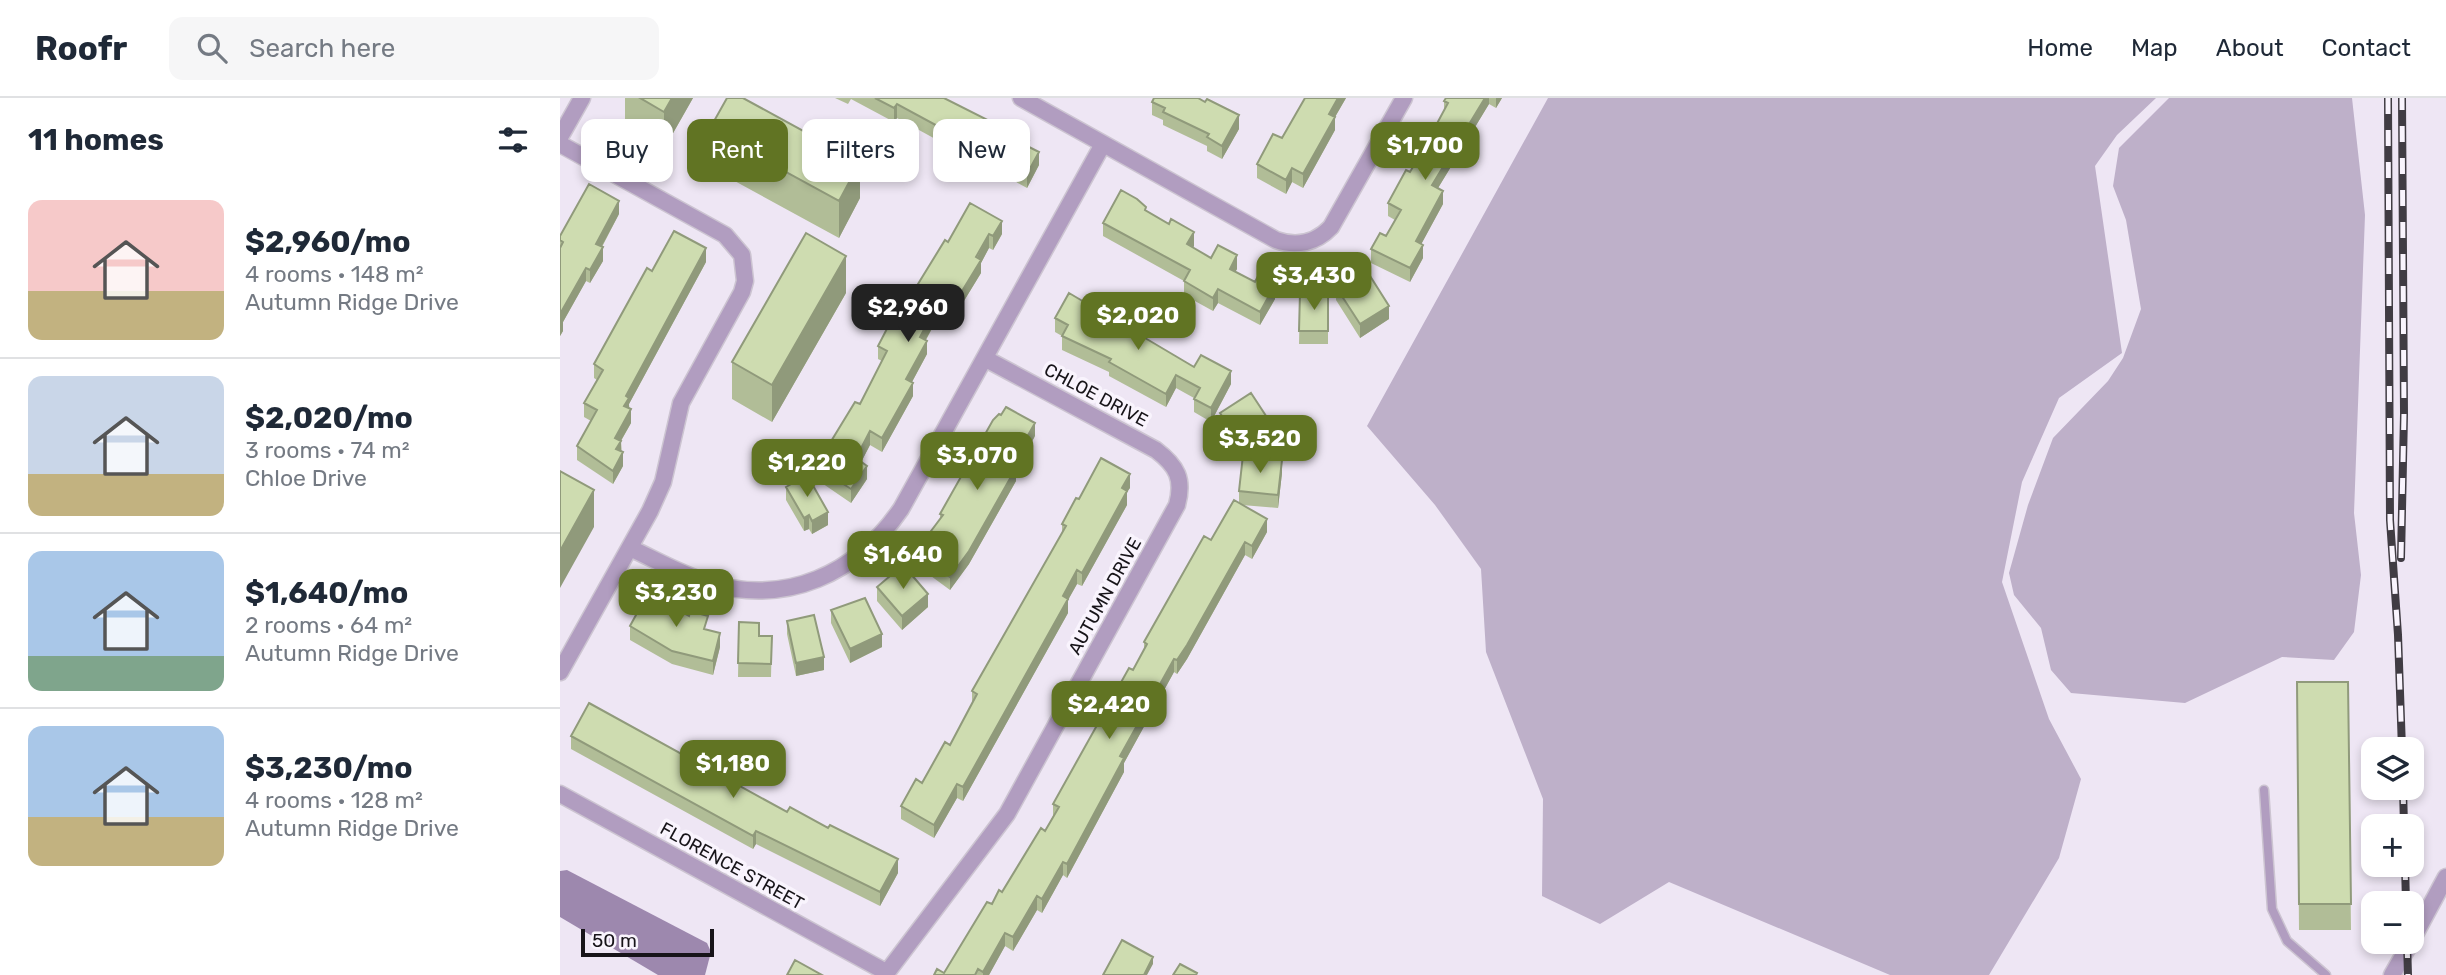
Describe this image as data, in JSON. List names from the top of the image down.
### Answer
{
  "streets": {
    "street": ["CHLOE DRIVE", "AUTUMN DRIVE", "FLORENCE STREET"]
  },
  "crossings": [
    ["CHLOE DRIVE", "AUTUMN DRIVE"],
    ["AUTUMN DRIVE", "FLORENCE STREET"]
  ],
  "scale_bar": "50 m",
  "page": {
    "header": "Roofr",
    "search": "Search here",
    "nav": [
      "Home",
      "Map",
      "About",
      "Contact"
    ],
    "heading": "11 homes",
    "chip": [
      "Buy",
      "Rent",
      "Filters",
      "New"
    ],
    "price": [
      "$1,700",
      "$3,430",
      "$2,960",
      "$2,020",
      "$3,520",
      "$3,070",
      "$1,220",
      "$1,640",
      "$3,230",
      "$2,420",
      "$1,180"
    ],
    "list": [
      {
        "name": "$2,960/mo",
        "note": "4 rooms · 148 m² · Autumn Ridge Drive"
      },
      {
        "name": "$2,020/mo",
        "note": "3 rooms · 74 m² · Chloe Drive"
      },
      {
        "name": "$1,640/mo",
        "note": "2 rooms · 64 m² · Autumn Ridge Drive"
      },
      {
        "name": "$3,230/mo",
        "note": "4 rooms · 128 m² · Autumn Ridge Drive"
      }
    ],
    "map_buttons": ["+", "−"],
    "scale": "50 m"
  }
}
